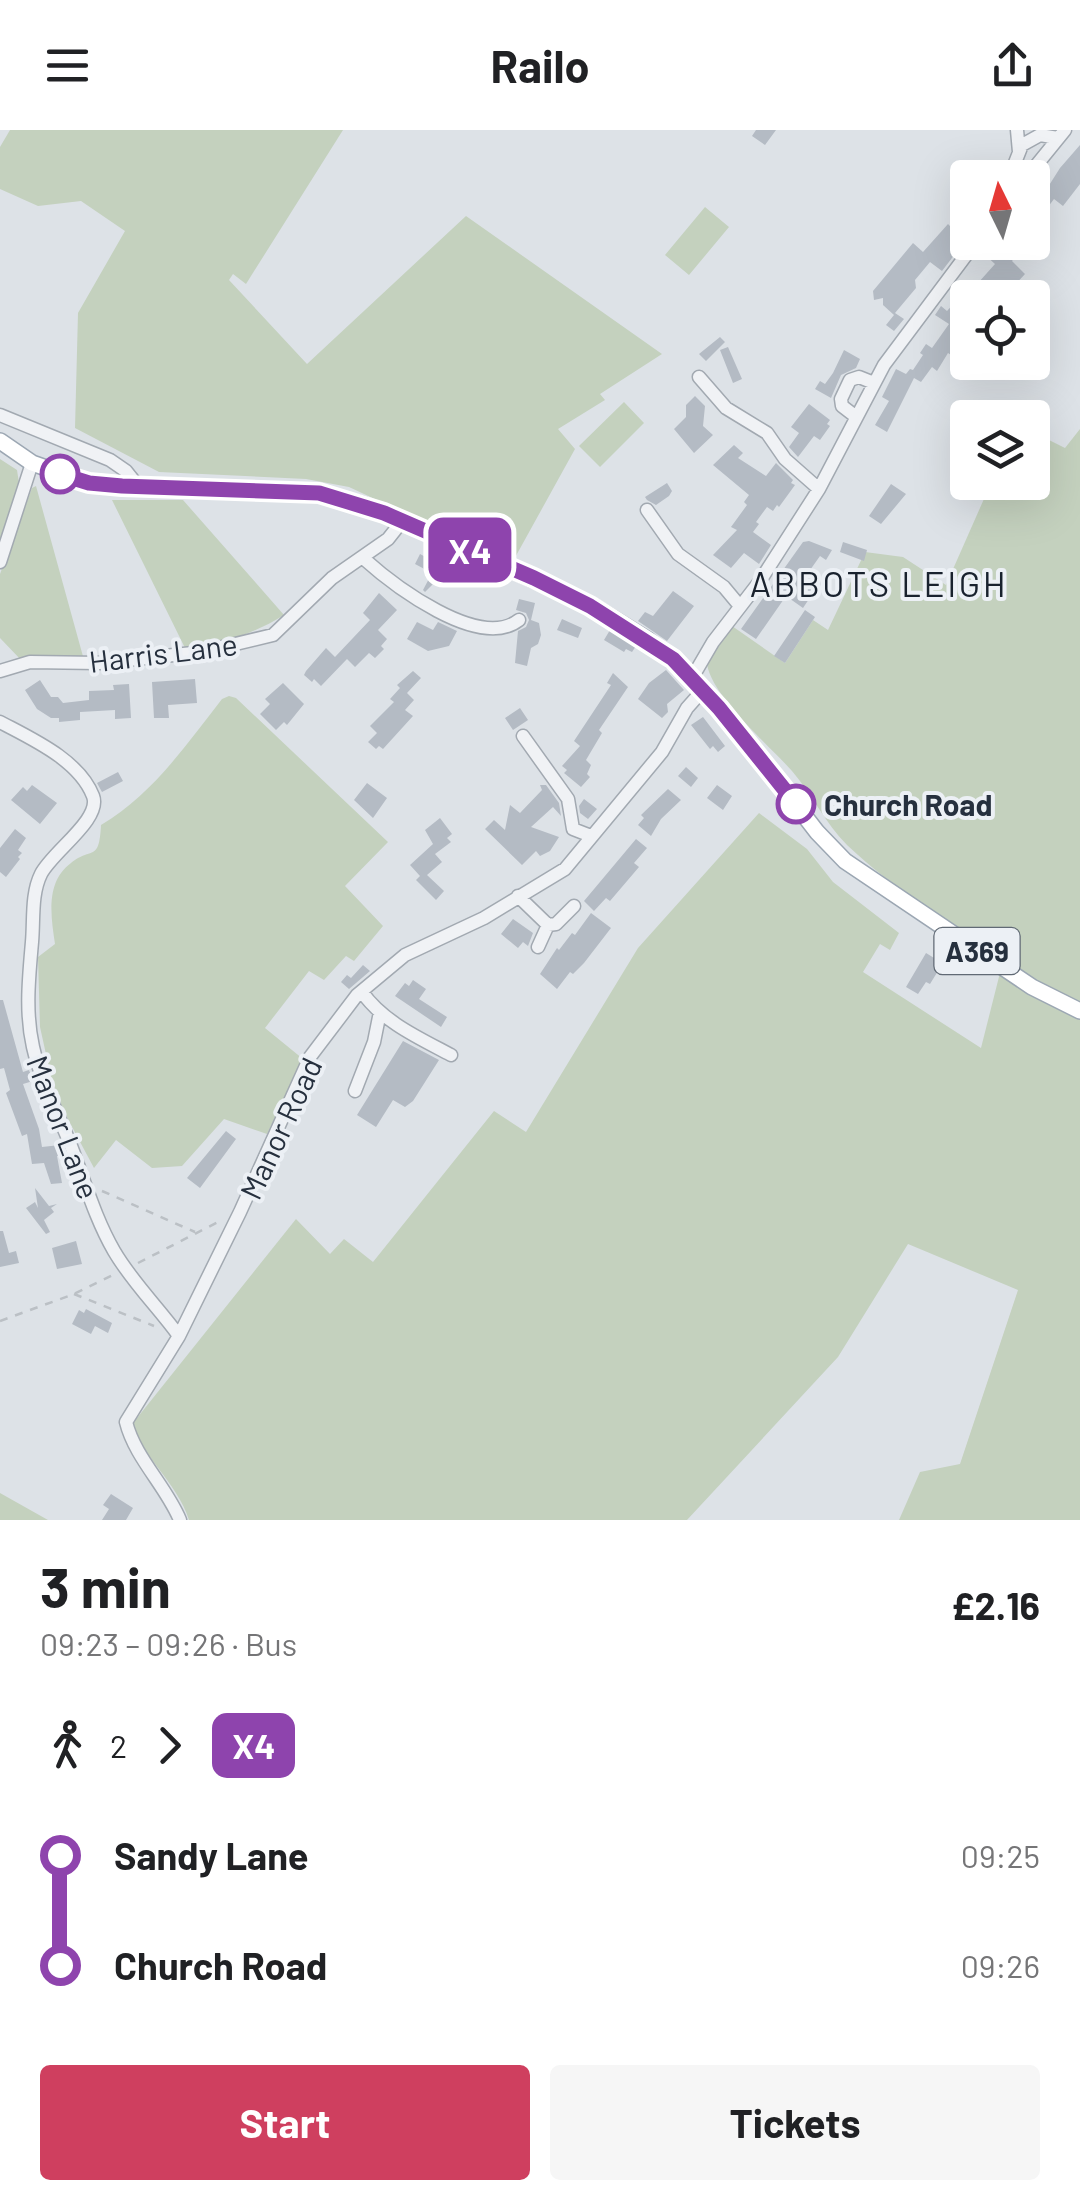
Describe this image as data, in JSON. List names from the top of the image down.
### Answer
{
  "streets": {
    "main road": ["A369"],
    "street": ["Harris Lane", "Manor Lane", "Manor Road"]
  },
  "crossings": [
    ["Harris Lane", "A369"],
    ["A369", "Manor Road"],
    ["Manor Lane", "Manor Road"]
  ],
  "districts": ["ABBOTS LEIGH"],
  "places": ["Church Road"],
  "lines": ["bus line X4"],
  "north": "top",
  "page": {
    "header": "Railo",
    "on_map": "X4",
    "heading": ["3 min", "09:23 – 09:26 · Bus", "£2.16"],
    "legs": ["2", "X4"],
    "list": [
      {
        "name": "Sandy Lane",
        "value": "09:25"
      },
      {
        "name": "Church Road",
        "value": "09:26"
      }
    ],
    "buttons": ["Start", "Tickets"]
  }
}
